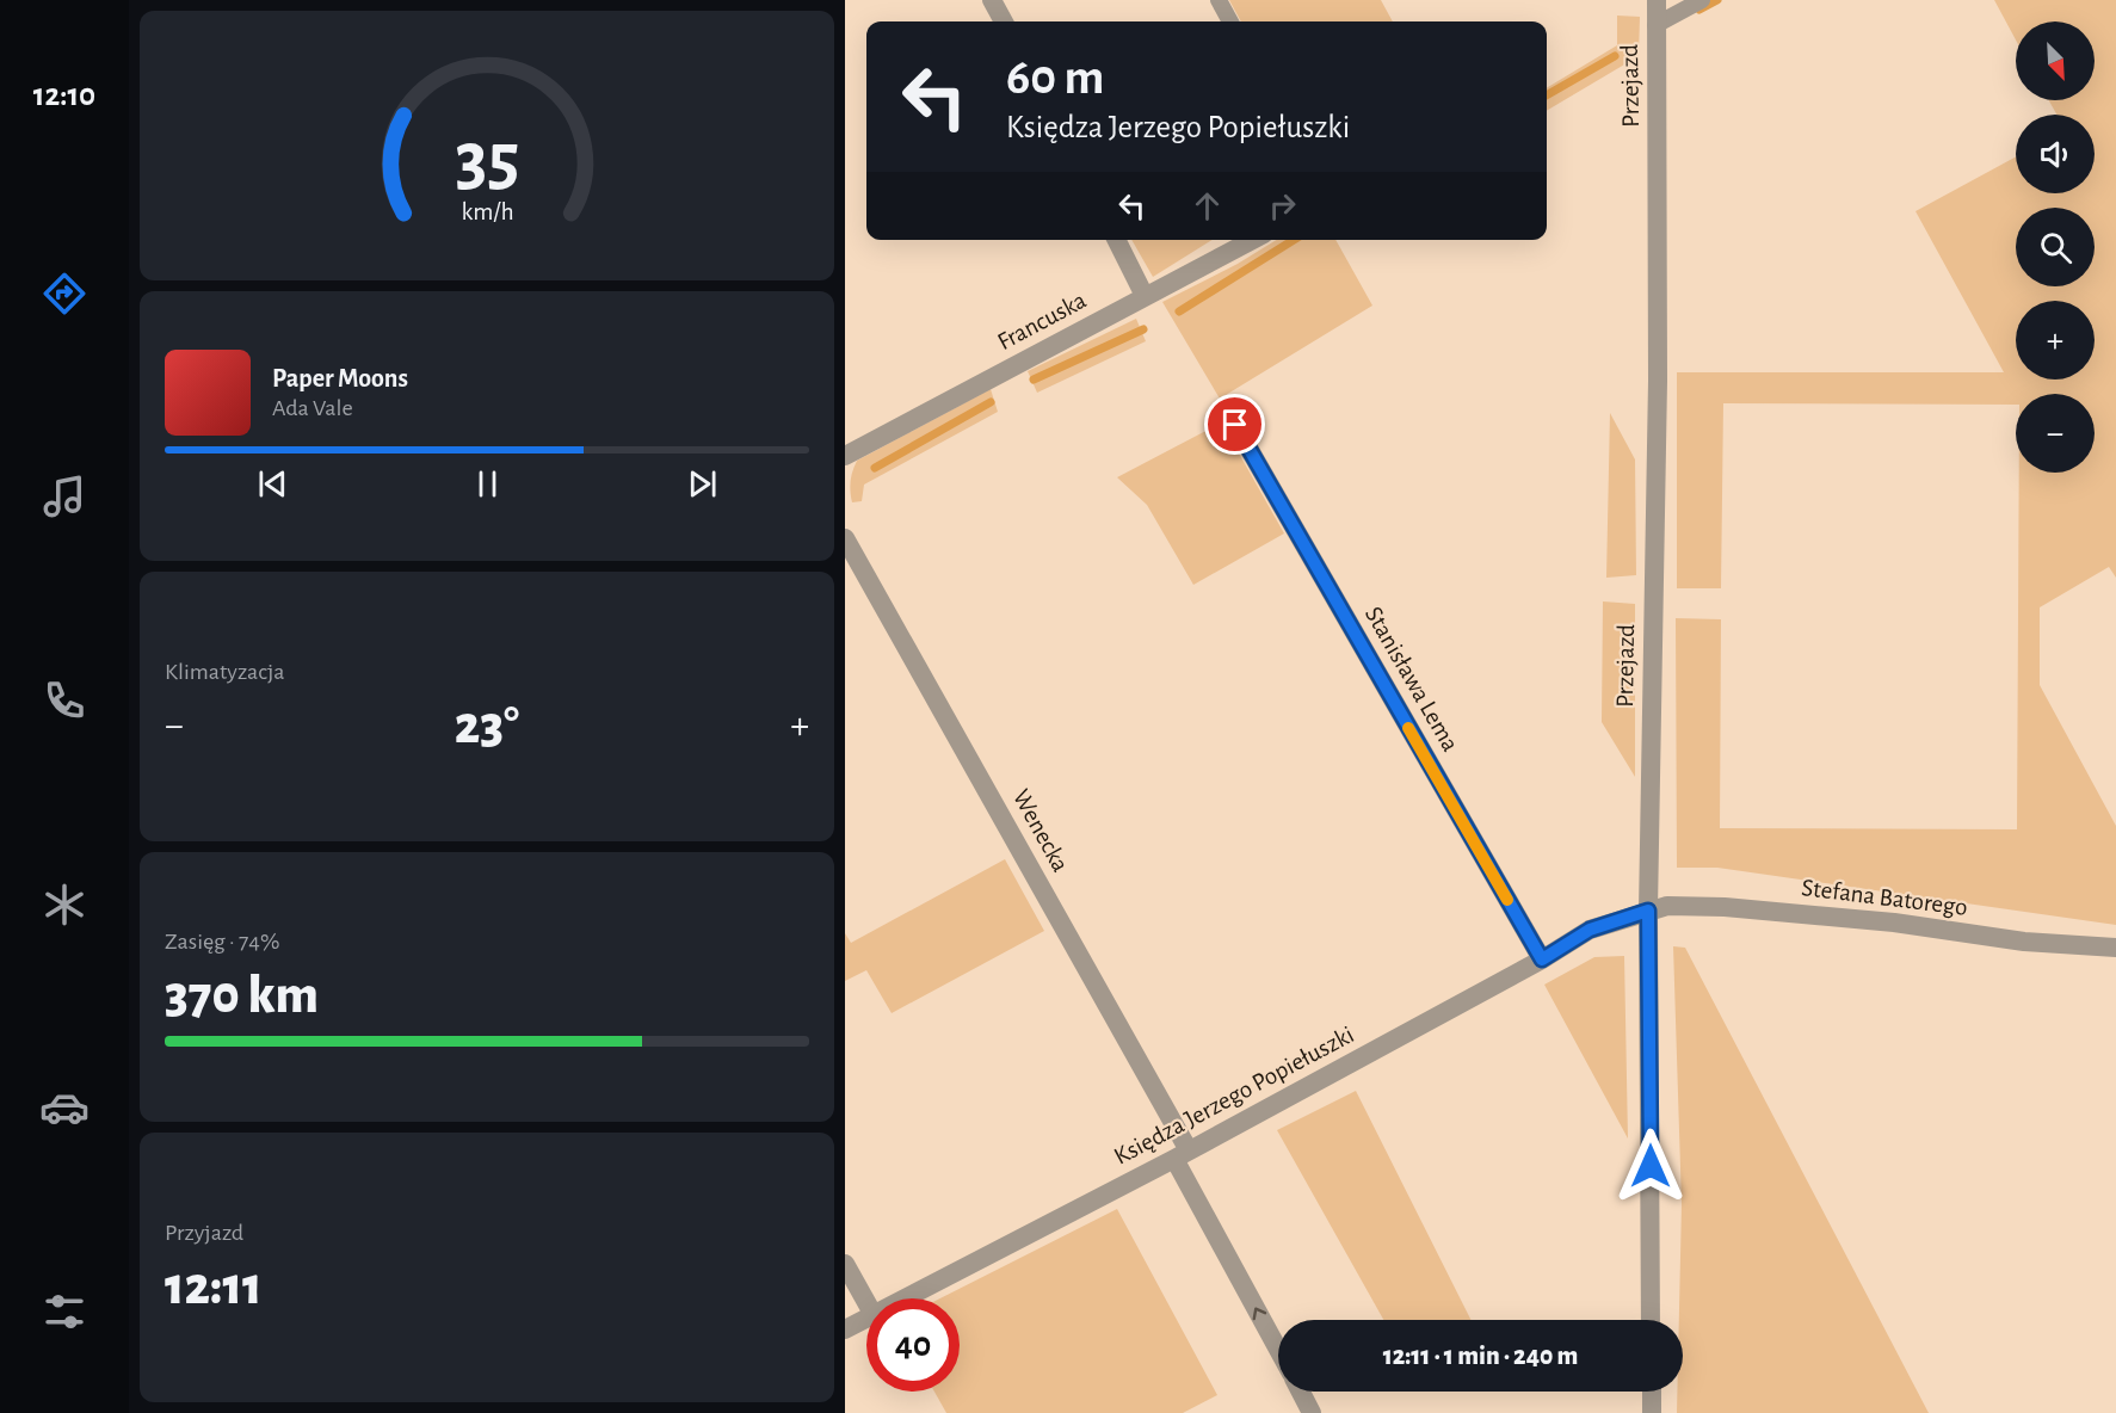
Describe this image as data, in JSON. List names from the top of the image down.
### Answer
{
  "streets": {
    "street": [
      "Przejazd",
      "Francuska",
      "Stanisława Lema",
      "Wenecka",
      "Stefana Batorego",
      "Księdza Jerzego Popiełuszki"
    ]
  },
  "crossings": [
    ["Przejazd", "Stefana Batorego"],
    ["Przejazd", "Księdza Jerzego Popiełuszki"],
    ["Stanisława Lema", "Księdza Jerzego Popiełuszki"],
    ["Wenecka", "Księdza Jerzego Popiełuszki"],
    ["Stefana Batorego", "Księdza Jerzego Popiełuszki"]
  ],
  "north": "bottom right",
  "page": {
    "tabs": "12:10",
    "map_buttons": ["+", "−"],
    "turn": ["60 m", "Księdza Jerzego Popiełuszki"],
    "song": ["Paper Moons", "Ada Vale"],
    "tile": [
      "Klimatyzacja",
      ["Zasięg · 74%", "370 km"],
      ["Przyjazd", "12:11"]
    ],
    "heat": ["−", "23°", "+"],
    "limit": "40",
    "trip": "12:11 · 1 min · 240 m",
    "gauge": ["35", "km/h"]
  }
}
